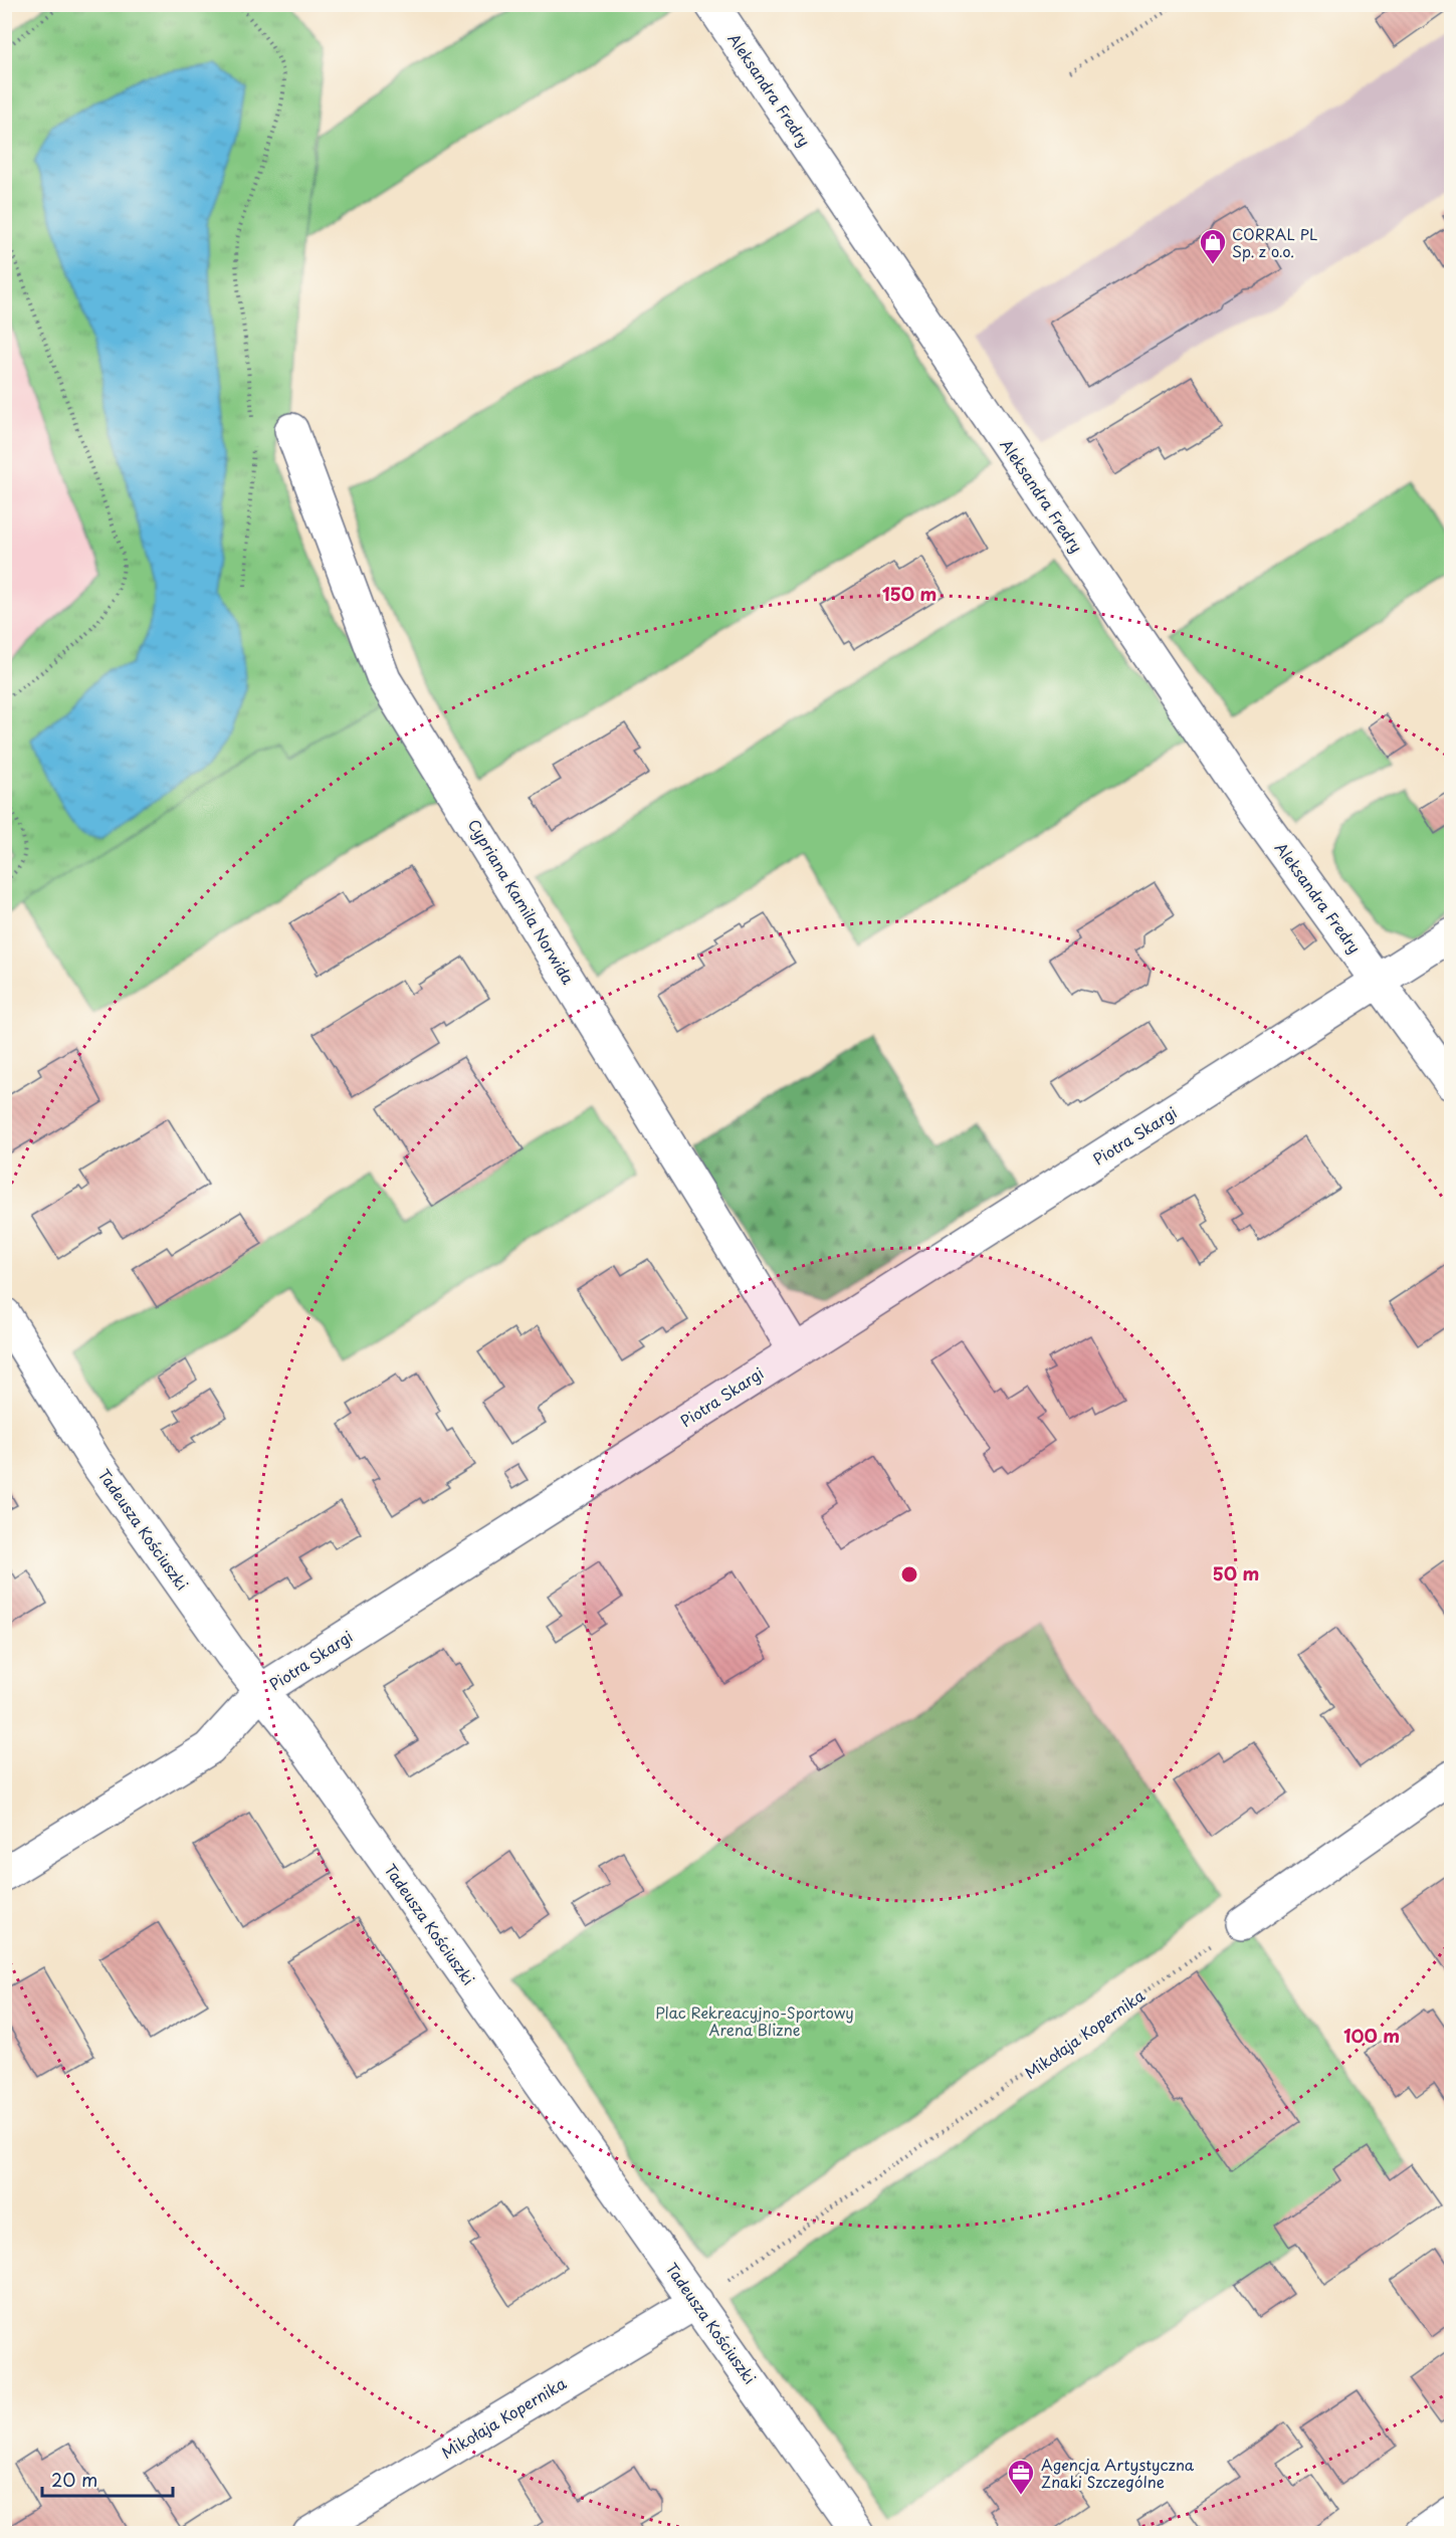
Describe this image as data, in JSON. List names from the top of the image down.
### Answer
{
  "streets": {
    "street": [
      "Aleksandra Fredry",
      "Cypriana Kamila Norwida",
      "Piotra Skargi",
      "Tadeusza Kościuszki",
      "Mikołaja Kopernika"
    ]
  },
  "crossings": [
    ["Aleksandra Fredry", "Piotra Skargi"],
    ["Cypriana Kamila Norwida", "Piotra Skargi"],
    ["Piotra Skargi", "Tadeusza Kościuszki"],
    ["Tadeusza Kościuszki", "Mikołaja Kopernika"]
  ],
  "parks": ["Plac Rekreacyjno-Sportowy Arena Blizne"],
  "places": {
    "shop": ["CORRAL PL Sp. z o.o."],
    "office": ["Agencja Artystyczna Znaki Szczególne"]
  },
  "scale_bar": "20 m",
  "rings": ["150 m", "50 m", "100 m"]
}
